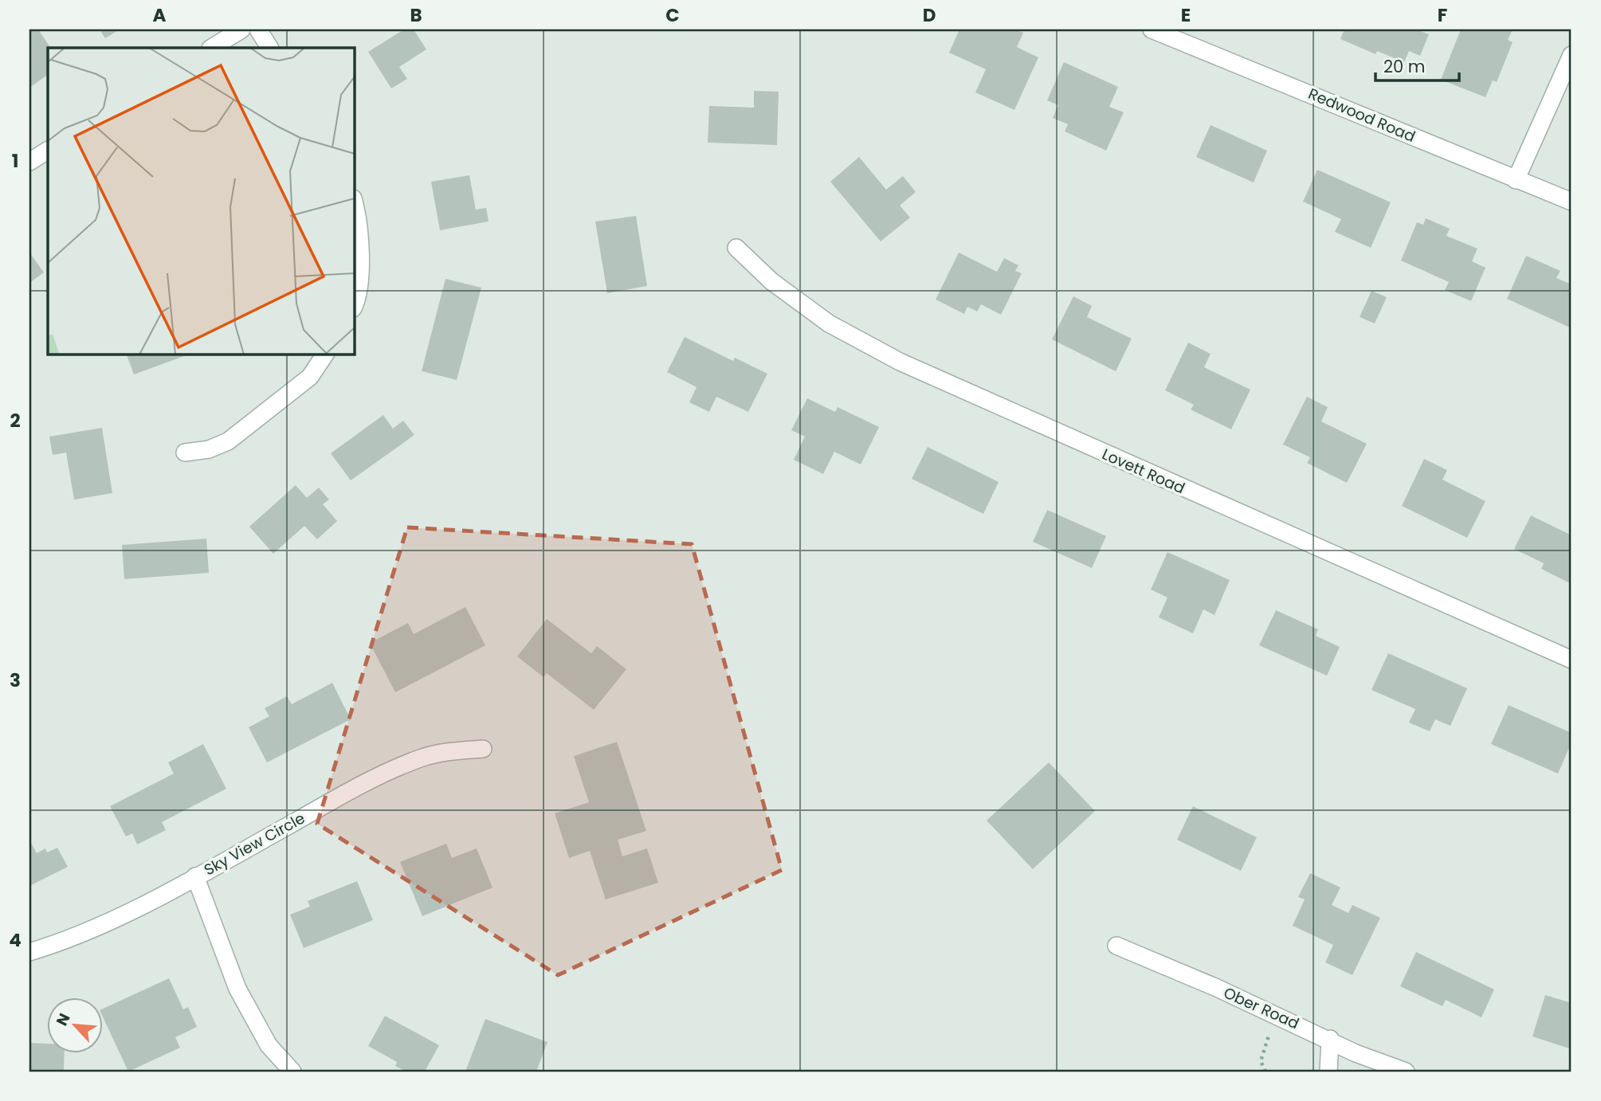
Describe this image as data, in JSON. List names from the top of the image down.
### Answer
{
  "streets": {
    "street": [
      "Redwood Road",
      "Lovett Road",
      "Sky View Circle",
      "Ober Road"
    ]
  },
  "scale_bar": "20 m",
  "north": "top left",
  "grid": {
    "columns": [
      "A",
      "B",
      "C",
      "D",
      "E",
      "F"
    ],
    "rows": [
      "1",
      "2",
      "3",
      "4"
    ]
  }
}
